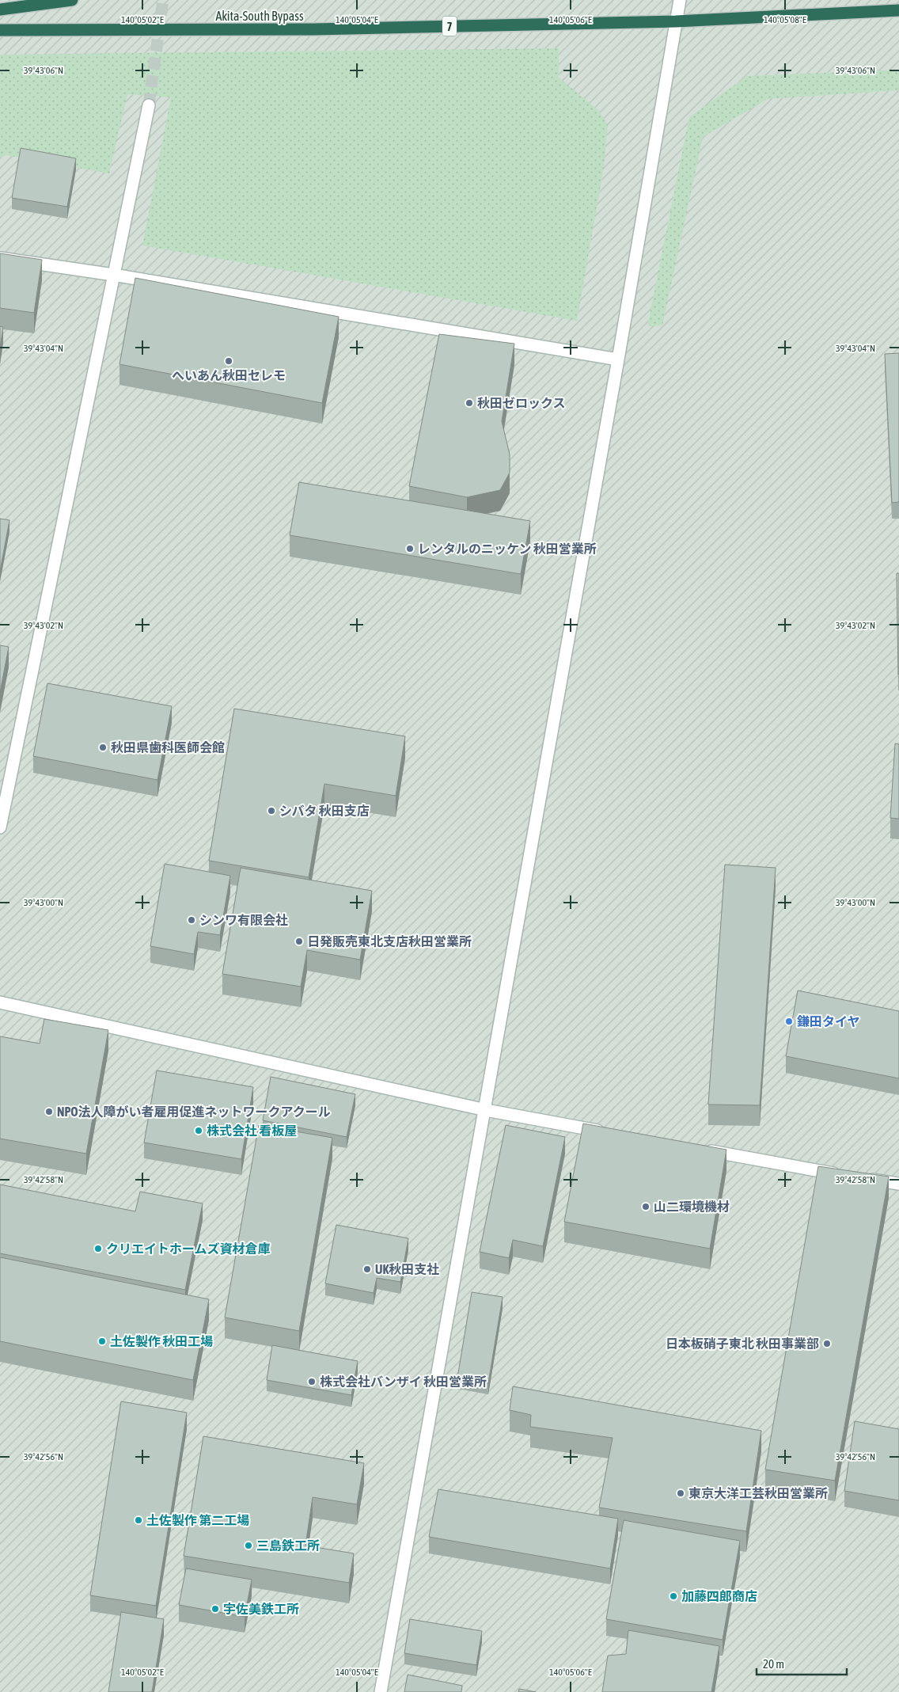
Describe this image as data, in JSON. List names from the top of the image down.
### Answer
{
  "streets": {
    "highway": ["Akita-South Bypass", "7"]
  },
  "places": [
    "へいあん秋田セレモ",
    "秋田ゼロックス",
    "レンタルのニッケン 秋田営業所",
    "秋田県歯科医師会館",
    "シバタ 秋田支店",
    "シンワ有限会社",
    "日発販売東北支店秋田営業所",
    "鎌田タイヤ",
    "NPO法人障がい者雇用促進ネットワークアクール",
    "株式会社 看板屋",
    "山二環境機材",
    "クリエイトホームズ資材倉庫",
    "UK秋田支社",
    "土佐製作 秋田工場",
    "日本板硝子東北 秋田事業部",
    "株式会社バンザイ 秋田営業所",
    "東京大洋工芸秋田営業所",
    "土佐製作 第二工場",
    "三島鉄工所",
    "加藤四郎商店",
    "宇佐美鉄工所"
  ],
  "scale_bar": "20 m",
  "coordinates": [
    "140°05'02\"E",
    "140°05'04\"E",
    "140°05'06\"E",
    "140°05'08\"E",
    "39°43'06\"N",
    "39°43'04\"N",
    "39°43'02\"N",
    "39°43'00\"N",
    "39°42'58\"N",
    "39°42'56\"N"
  ]
}
